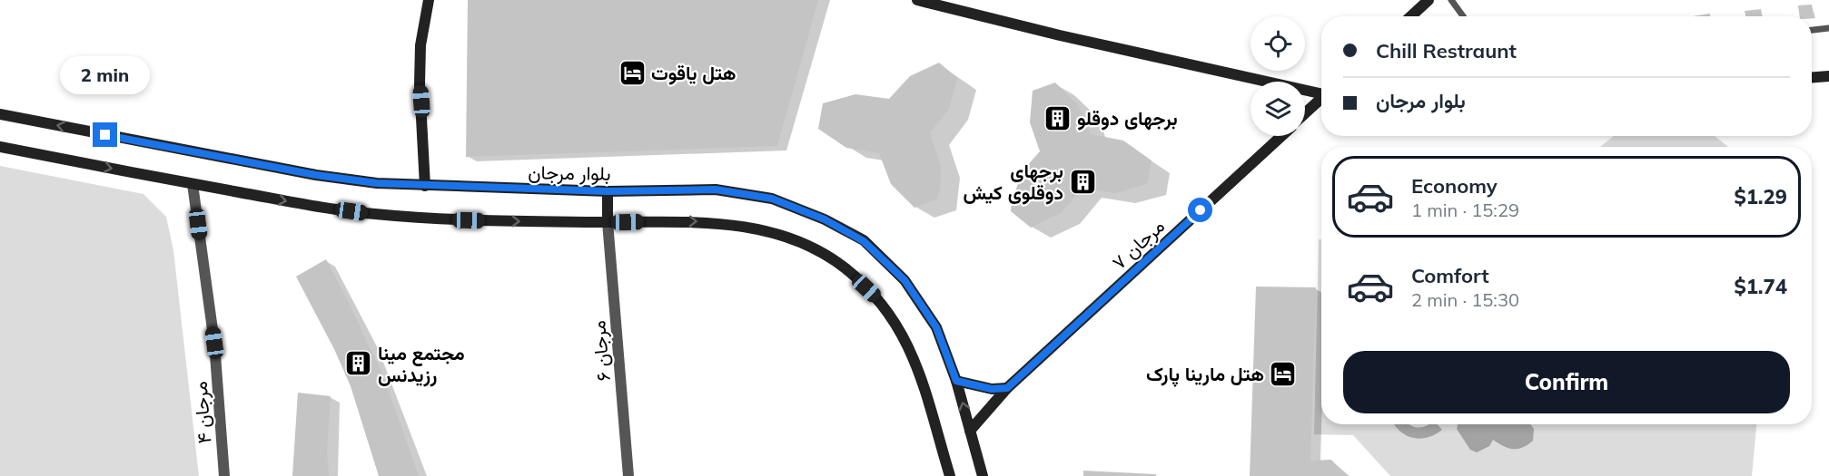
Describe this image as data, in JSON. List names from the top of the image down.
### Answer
{
  "streets": {
    "main road": ["بلوار مرجان", "مرجان ۷"],
    "street": ["مرجان ۶", "مرجان ۴"]
  },
  "crossings": [
    ["بلوار مرجان", "مرجان ۷"]
  ],
  "places": {
    "hotel": ["هتل یاقوت", "هتل مارینا پارک"],
    "building": ["برجهای دوقلو", "برجهای دوقلوی کیش", "مجتمع مینا رزیدنس"]
  },
  "page": {
    "banner": ["Chill Restraunt", "بلوار مرجان"],
    "bubble": "2 min",
    "list": [
      {
        "name": "Economy",
        "note": "1 min · 15:29",
        "value": "$1.29"
      },
      {
        "name": "Comfort",
        "note": "2 min · 15:30",
        "value": "$1.74"
      }
    ],
    "buttons": "Confirm"
  }
}
